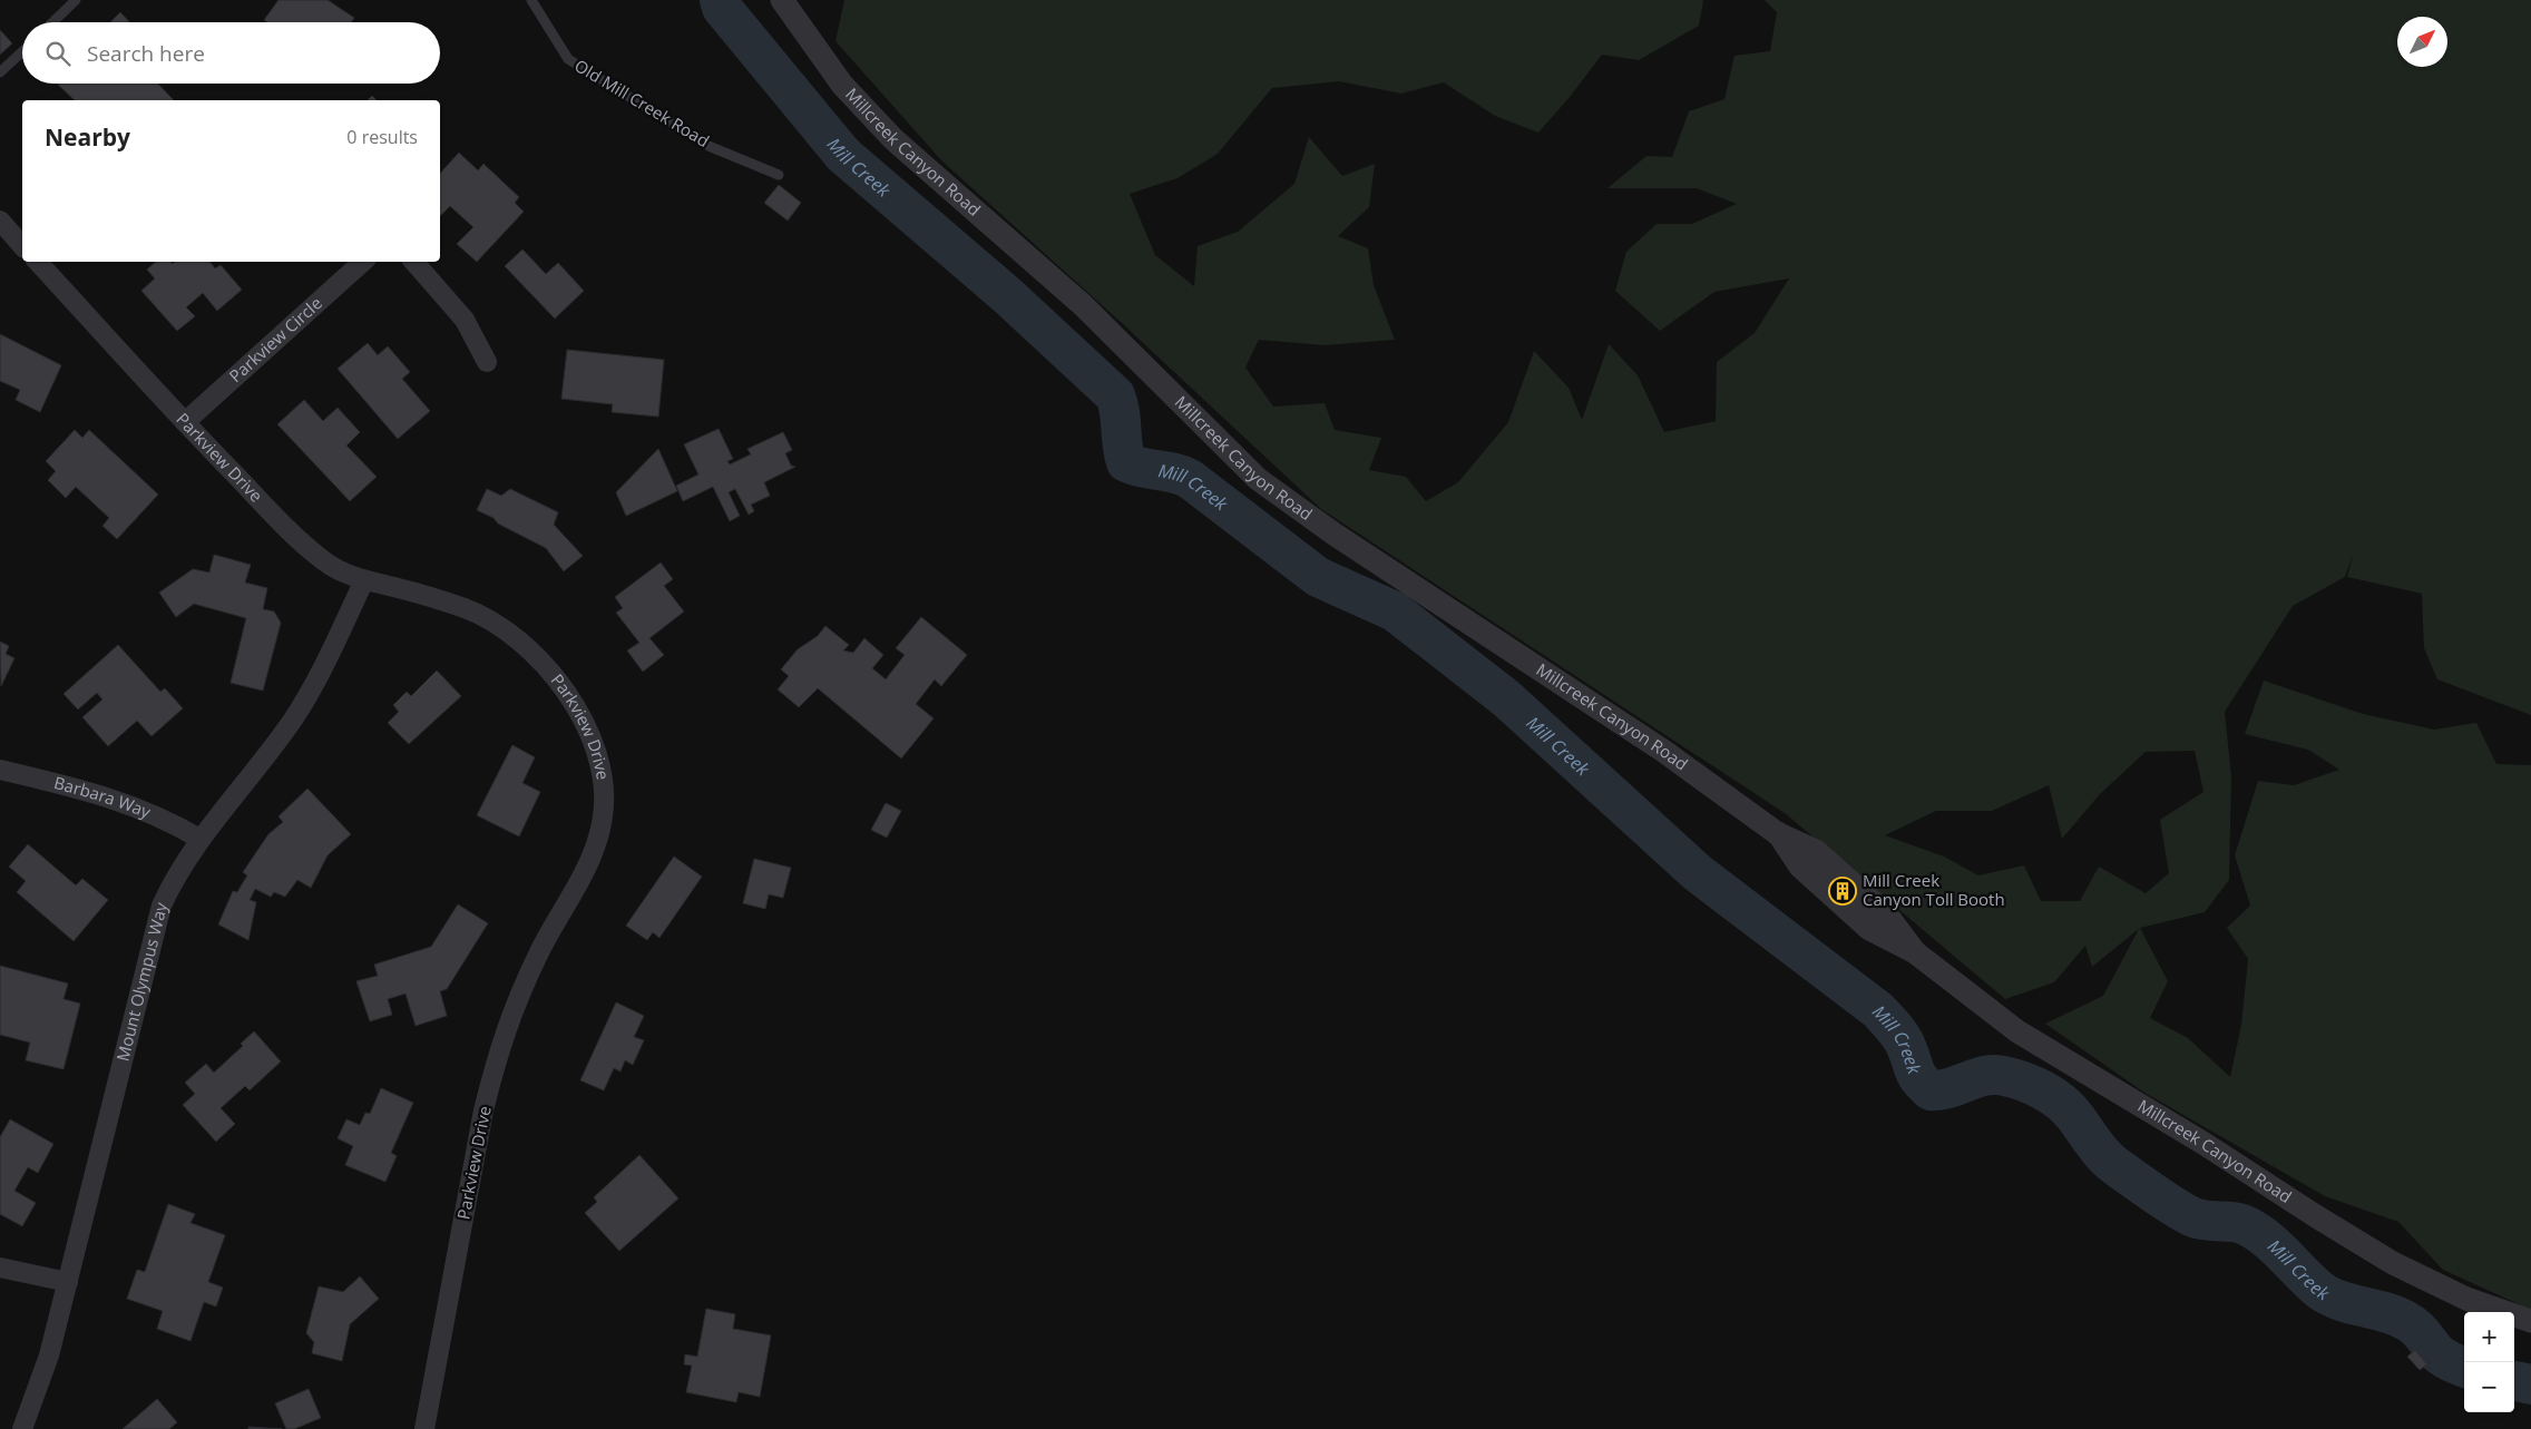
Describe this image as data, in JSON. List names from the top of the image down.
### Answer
{
  "streets": {
    "street": [
      "Millcreek Canyon Road",
      "Parkview Circle",
      "Parkview Drive",
      "Barbara Way",
      "Mount Olympus Way"
    ],
    "lane": ["Old Mill Creek Road"]
  },
  "crossings": [
    ["Parkview Circle", "Parkview Drive"],
    ["Parkview Drive", "Mount Olympus Way"],
    ["Barbara Way", "Mount Olympus Way"]
  ],
  "water": ["Mill Creek"],
  "places": {
    "building": ["Mill Creek Canyon Toll Booth"]
  },
  "north": "top right",
  "page": {
    "search": "Search here",
    "heading": ["Nearby", "0 results"],
    "map_buttons": ["+", "−"]
  }
}
